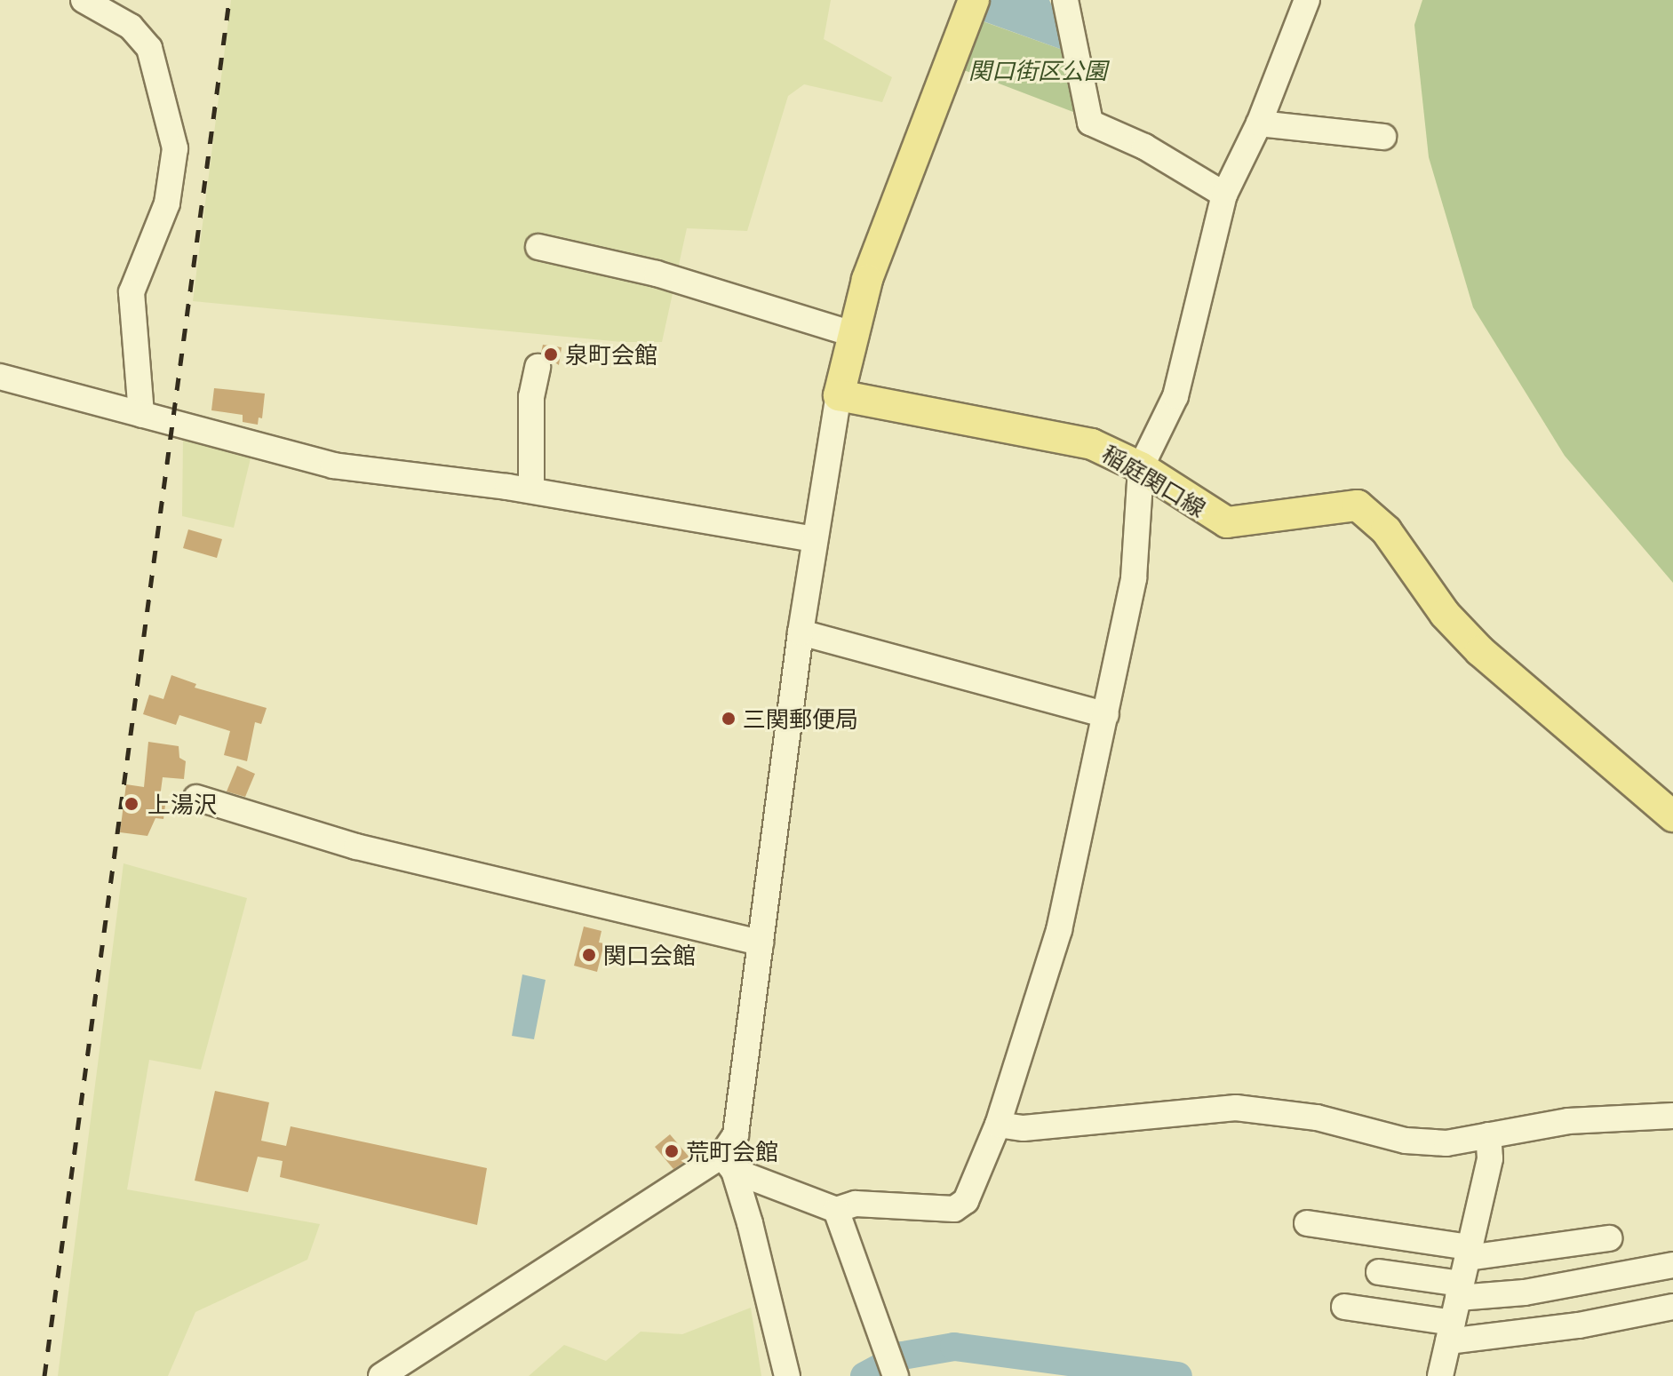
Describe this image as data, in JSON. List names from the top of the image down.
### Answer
{
  "streets": {
    "main road": ["稲庭関口線"]
  },
  "parks": ["関口街区公園"],
  "places": [
    "泉町会館",
    "三関郵便局",
    "上湯沢",
    "関口会館",
    "荒町会館"
  ]
}
